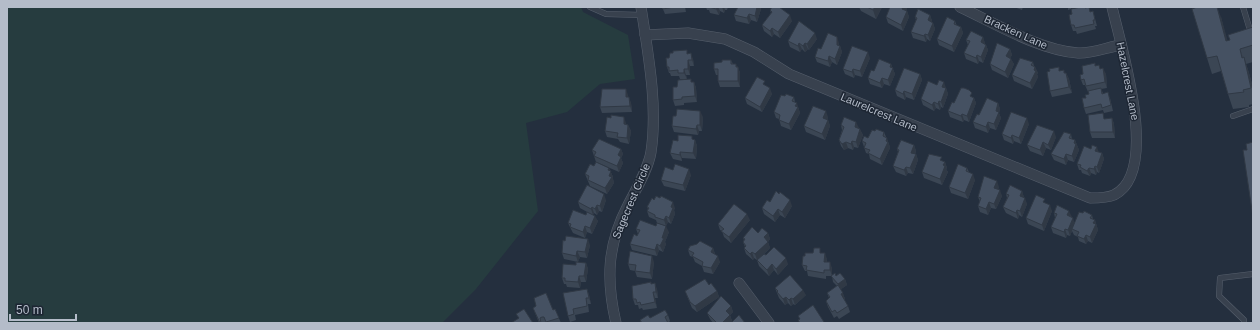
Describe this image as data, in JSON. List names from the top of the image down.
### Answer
{
  "streets": {
    "street": [
      "Bracken Lane",
      "Hazelcrest Lane",
      "Laurelcrest Lane",
      "Sagecrest Circle"
    ]
  },
  "crossings": [
    ["Bracken Lane", "Hazelcrest Lane"],
    ["Hazelcrest Lane", "Laurelcrest Lane"],
    ["Laurelcrest Lane", "Sagecrest Circle"]
  ],
  "scale_bar": "50 m"
}
